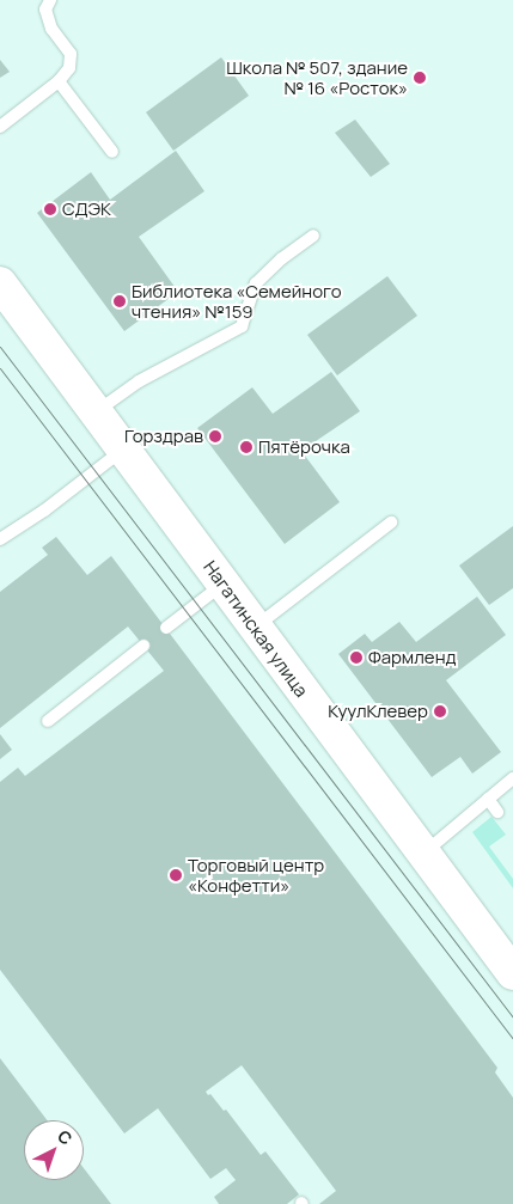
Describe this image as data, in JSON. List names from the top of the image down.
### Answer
{
  "streets": {
    "street": ["Нагатинская улица"]
  },
  "places": [
    "Школа № 507, здание № 16 «Росток»",
    "СДЭК",
    "Библиотека «Семейного чтения» №159",
    "Горздрав",
    "Пятёрочка",
    "Фармленд",
    "КуулКлевер",
    "Торговый центр «Конфетти»"
  ],
  "north": "top right"
}
